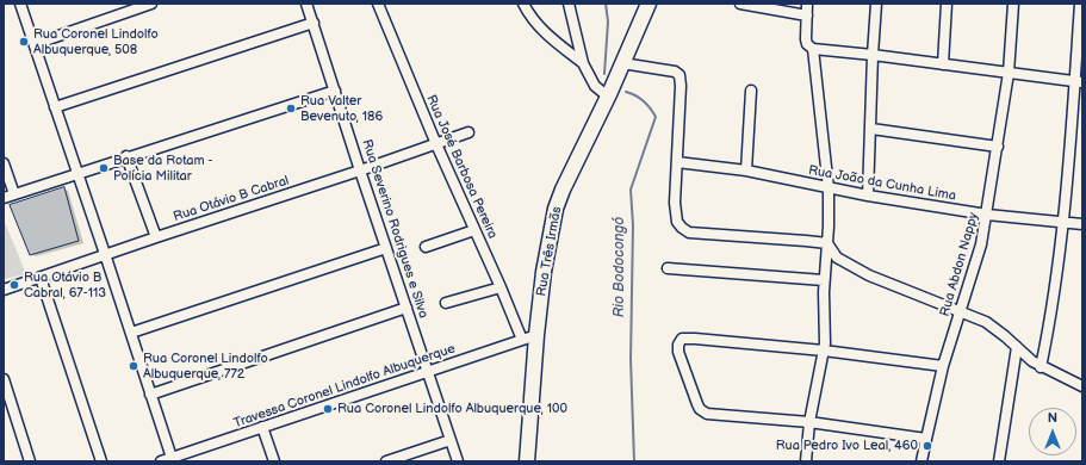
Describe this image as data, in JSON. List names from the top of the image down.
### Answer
{
  "streets": {
    "street": [
      "Rua José Barbosa Pereira",
      "Rua João da Cunha Lima",
      "Rua Otávio B Cabral",
      "Rua Severino Rodrigues e Silva",
      "Rua Três Irmãs",
      "Rua Abdon Nappy",
      "Travessa Coronel Lindolfo Albuquerque"
    ]
  },
  "crossings": [
    ["Rua José Barbosa Pereira", "Rua Otávio B Cabral"],
    ["Rua José Barbosa Pereira", "Rua Três Irmãs"],
    ["Rua José Barbosa Pereira", "Travessa Coronel Lindolfo Albuquerque"],
    ["Rua João da Cunha Lima", "Rua Abdon Nappy"],
    ["Rua Otávio B Cabral", "Rua Severino Rodrigues e Silva"],
    ["Rua Severino Rodrigues e Silva", "Travessa Coronel Lindolfo Albuquerque"],
    ["Rua Três Irmãs", "Travessa Coronel Lindolfo Albuquerque"]
  ],
  "water": ["Rio Bodocongó"],
  "places": [
    "Rua Coronel Lindolfo Albuquerque, 508",
    "Rua Valter Bevenuto, 186",
    "Base da Rotam - Polícia Militar",
    "Rua Otávio B Cabral, 67-113",
    "Rua Coronel Lindolfo Albuquerque, 772",
    "Rua Coronel Lindolfo Albuquerque, 100",
    "Rua Pedro Ivo Leal, 460"
  ],
  "north": "top"
}
